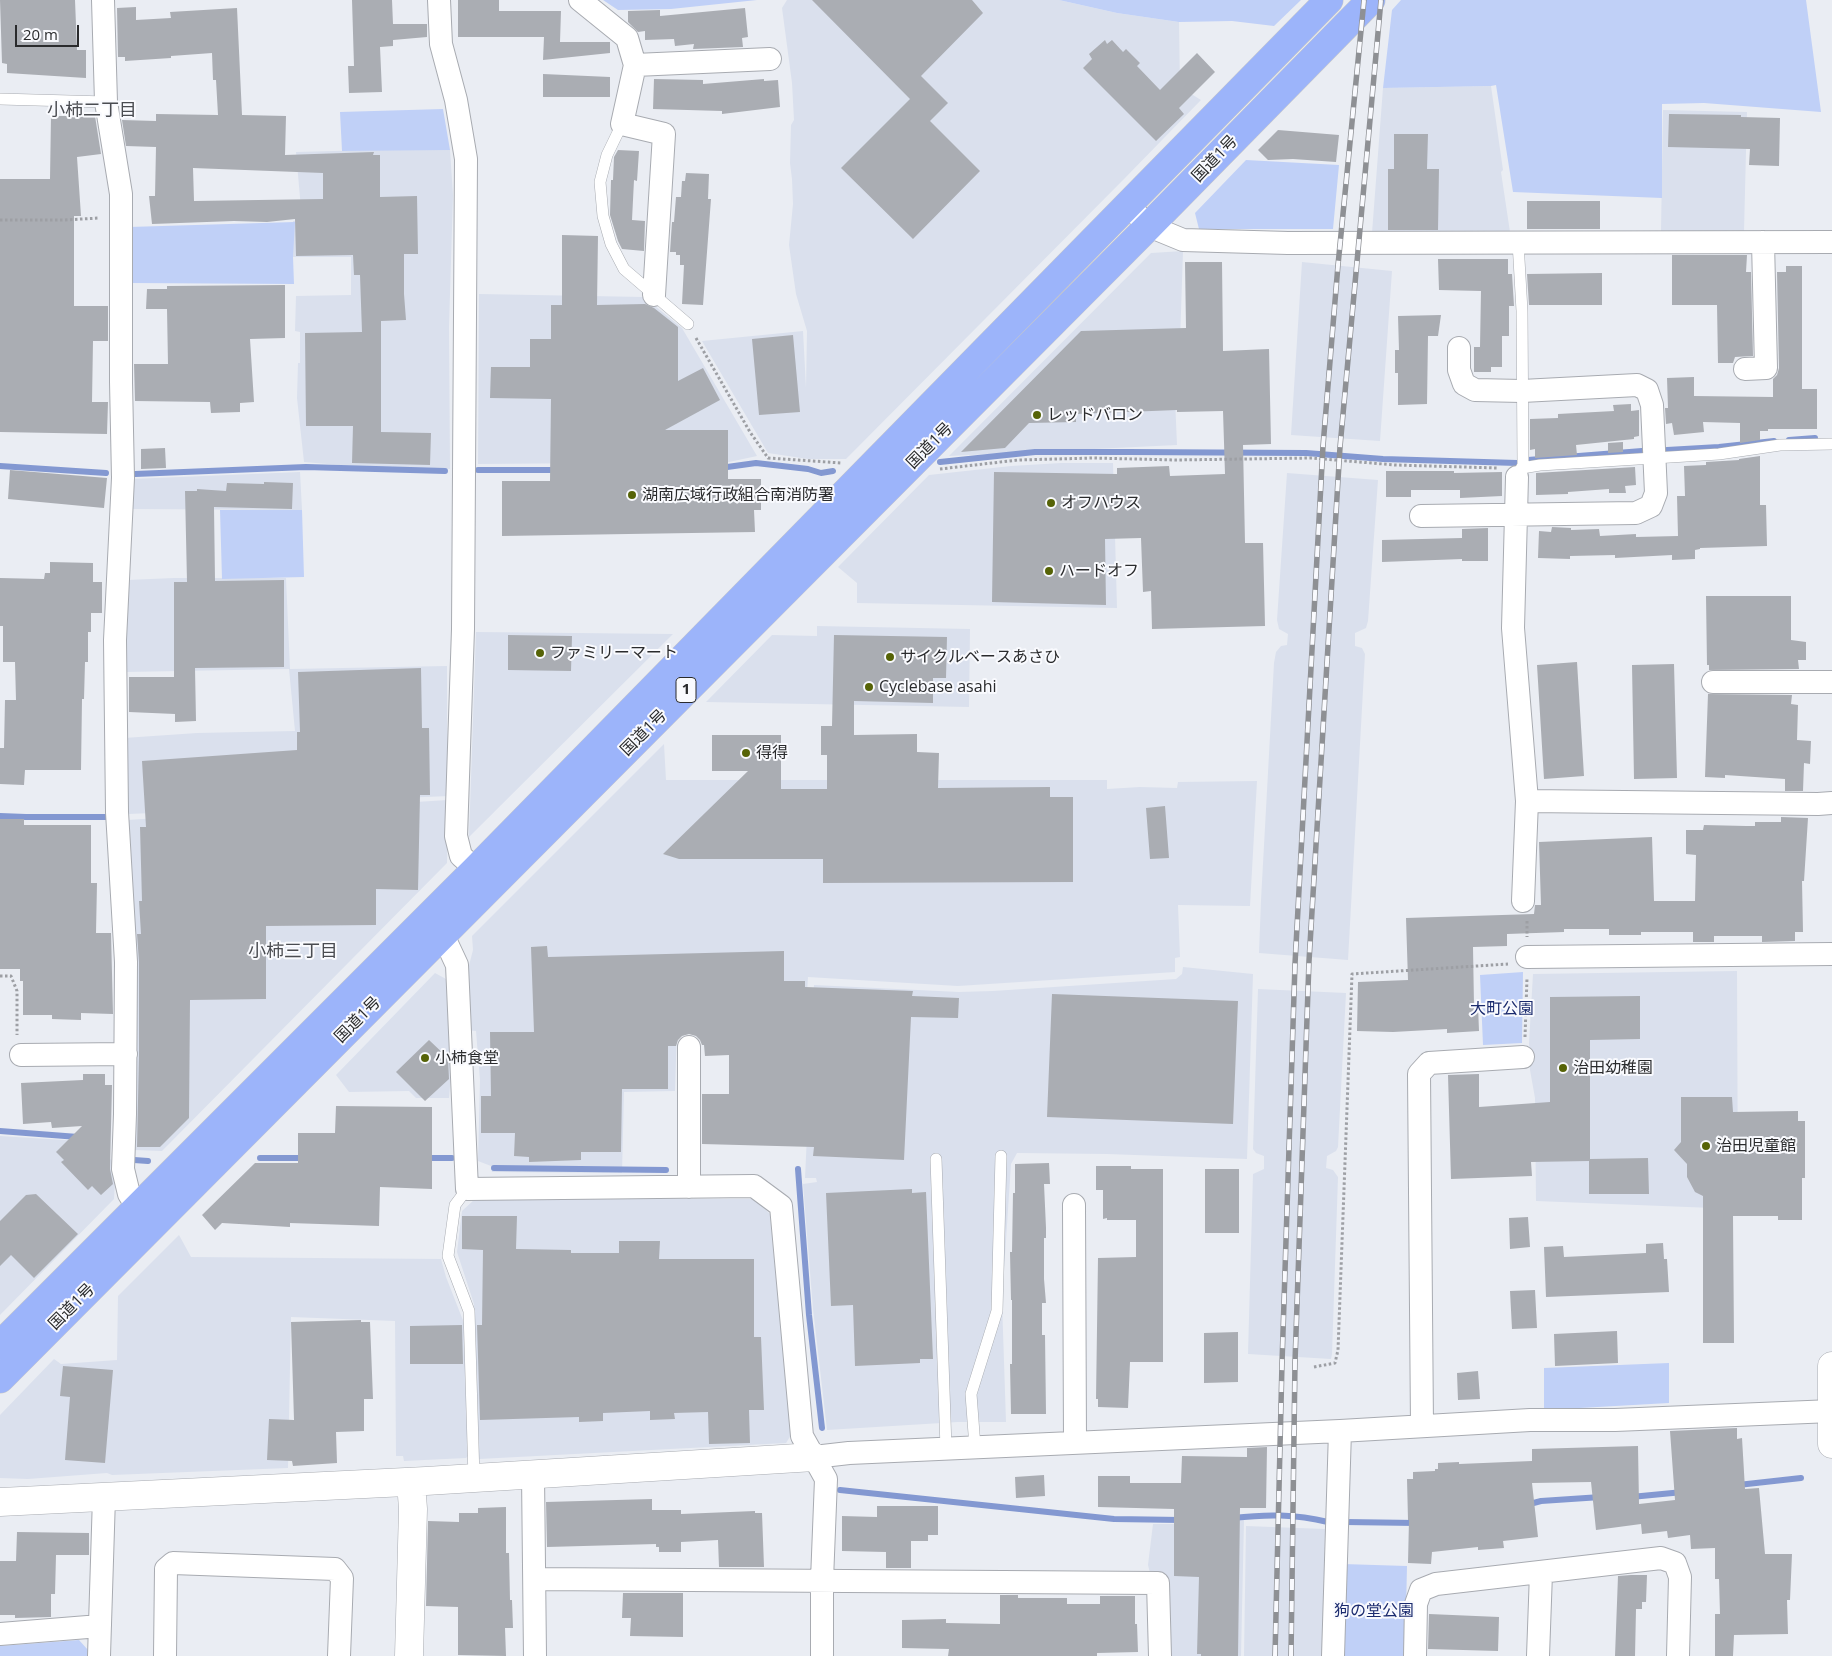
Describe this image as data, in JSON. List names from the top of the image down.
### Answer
{
  "streets": {
    "highway": ["国道1号", "1"]
  },
  "districts": ["小柿二丁目", "小柿三丁目"],
  "parks": ["大町公園", "狗の堂公園"],
  "places": [
    "レッドバロン",
    "湖南広域行政組合南消防署",
    "オフハウス",
    "ハードオフ",
    "ファミリーマート",
    "サイクルベースあさひ",
    "Cyclebase asahi",
    "得得",
    "小柿食堂",
    "治田幼稚園",
    "治田児童館"
  ],
  "scale_bar": "20 m"
}
